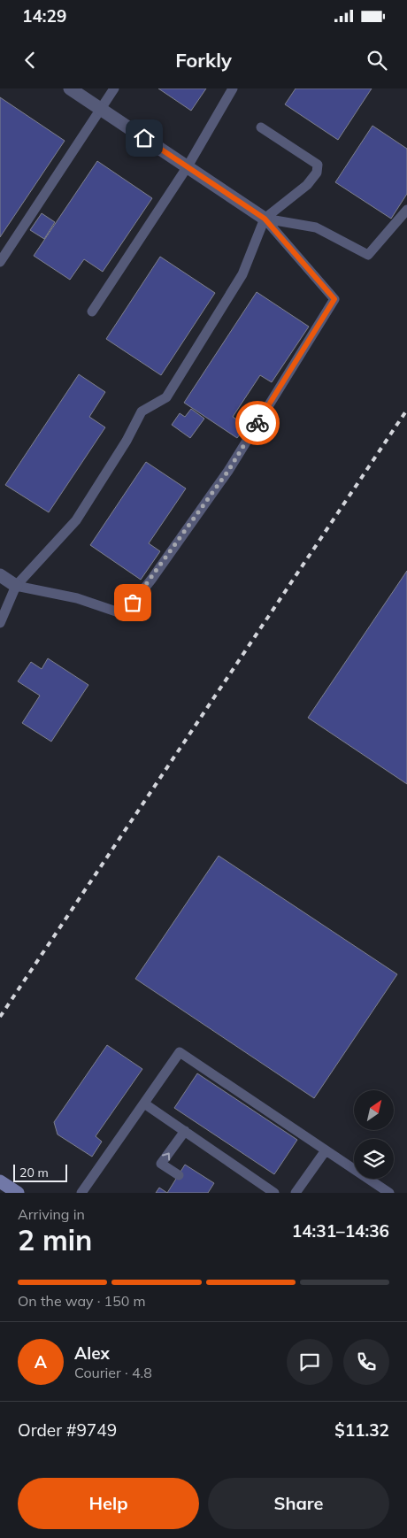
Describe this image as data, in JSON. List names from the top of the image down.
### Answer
{
  "scale_bar": "20 m",
  "north": "top right",
  "page": {
    "status": "14:29",
    "header": "Forkly",
    "scale": "20 m",
    "heading": ["2 min", "Arriving in", "14:31–14:36"],
    "panel": [
      "Alex",
      "Courier · 4.8",
      "Order #9749",
      "$11.32"
    ],
    "bar": "On the way · 150 m",
    "round": "A",
    "buttons": ["Help", "Share"]
  }
}
